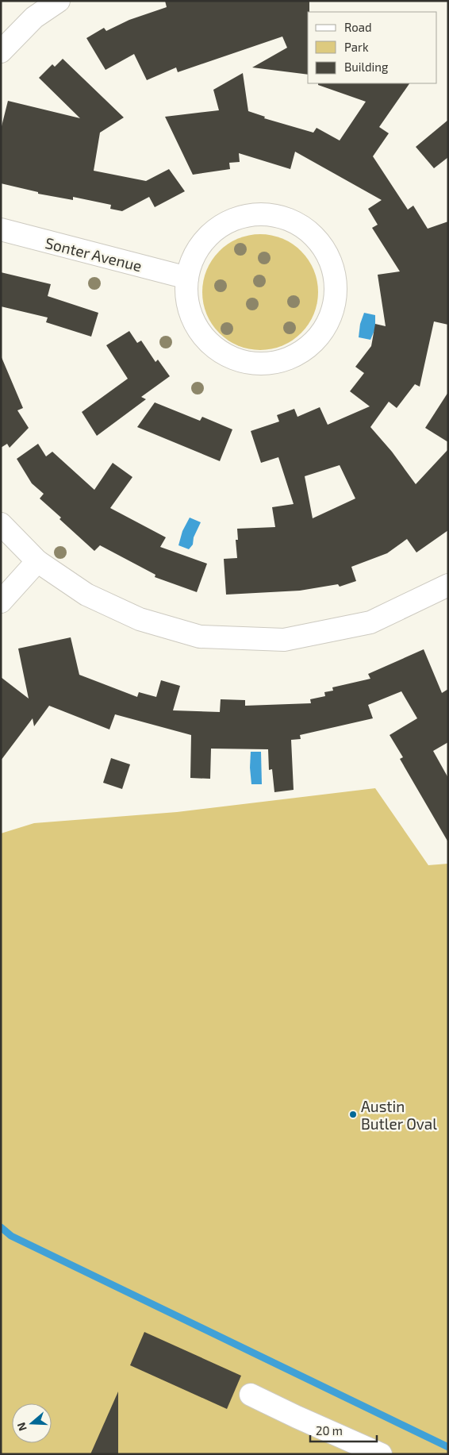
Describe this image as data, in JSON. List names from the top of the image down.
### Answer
{
  "streets": {
    "street": ["Sonter Avenue"]
  },
  "places": ["Austin Butler Oval"],
  "legend": ["Road", "Park", "Building"],
  "scale_bar": "20 m",
  "north": "left"
}
